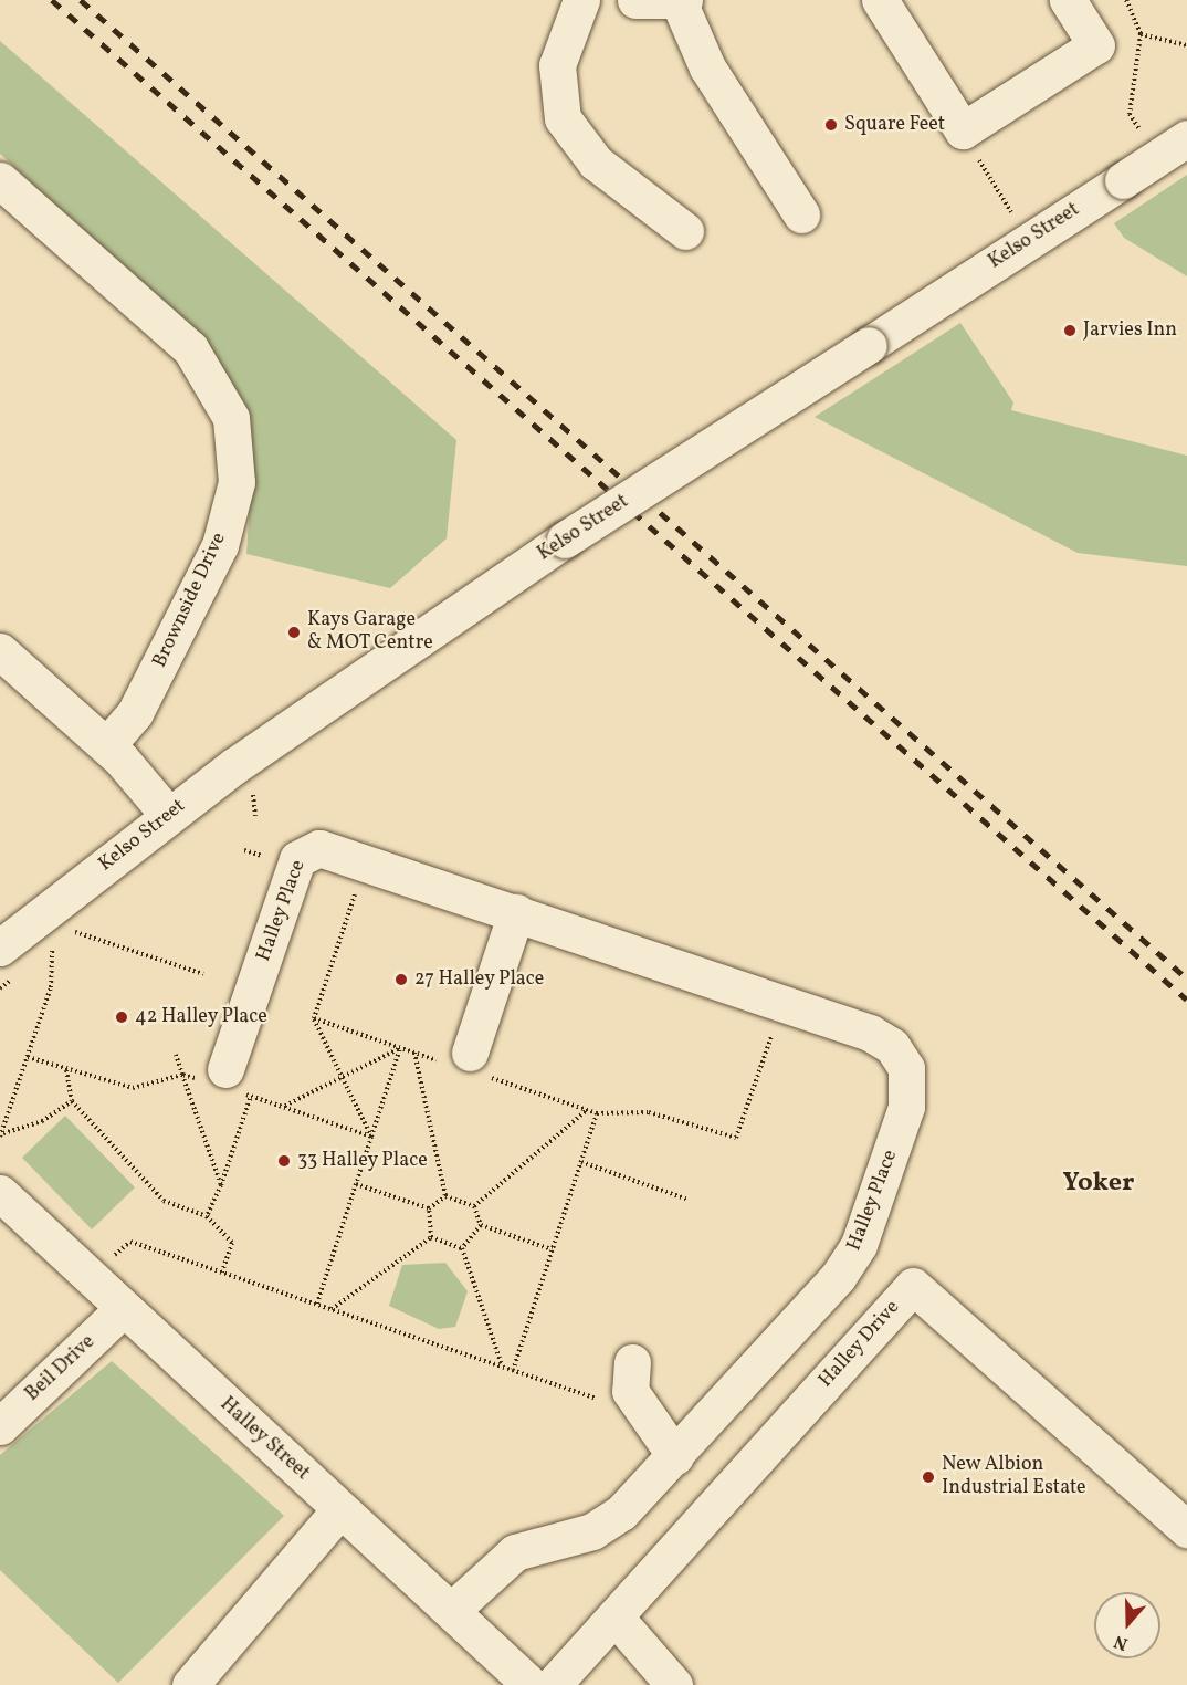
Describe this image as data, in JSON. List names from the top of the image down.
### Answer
{
  "streets": {
    "street": [
      "Kelso Street",
      "Brownside Drive",
      "Halley Place",
      "Halley Drive",
      "Beil Drive",
      "Halley Street"
    ]
  },
  "crossings": [
    ["Halley Place", "Halley Street"],
    ["Beil Drive", "Halley Street"]
  ],
  "districts": ["Yoker"],
  "places": [
    "Square Feet",
    "Jarvies Inn",
    "Kays Garage & MOT Centre",
    "27 Halley Place",
    "42 Halley Place",
    "33 Halley Place",
    "New Albion Industrial Estate"
  ],
  "north": "bottom"
}
